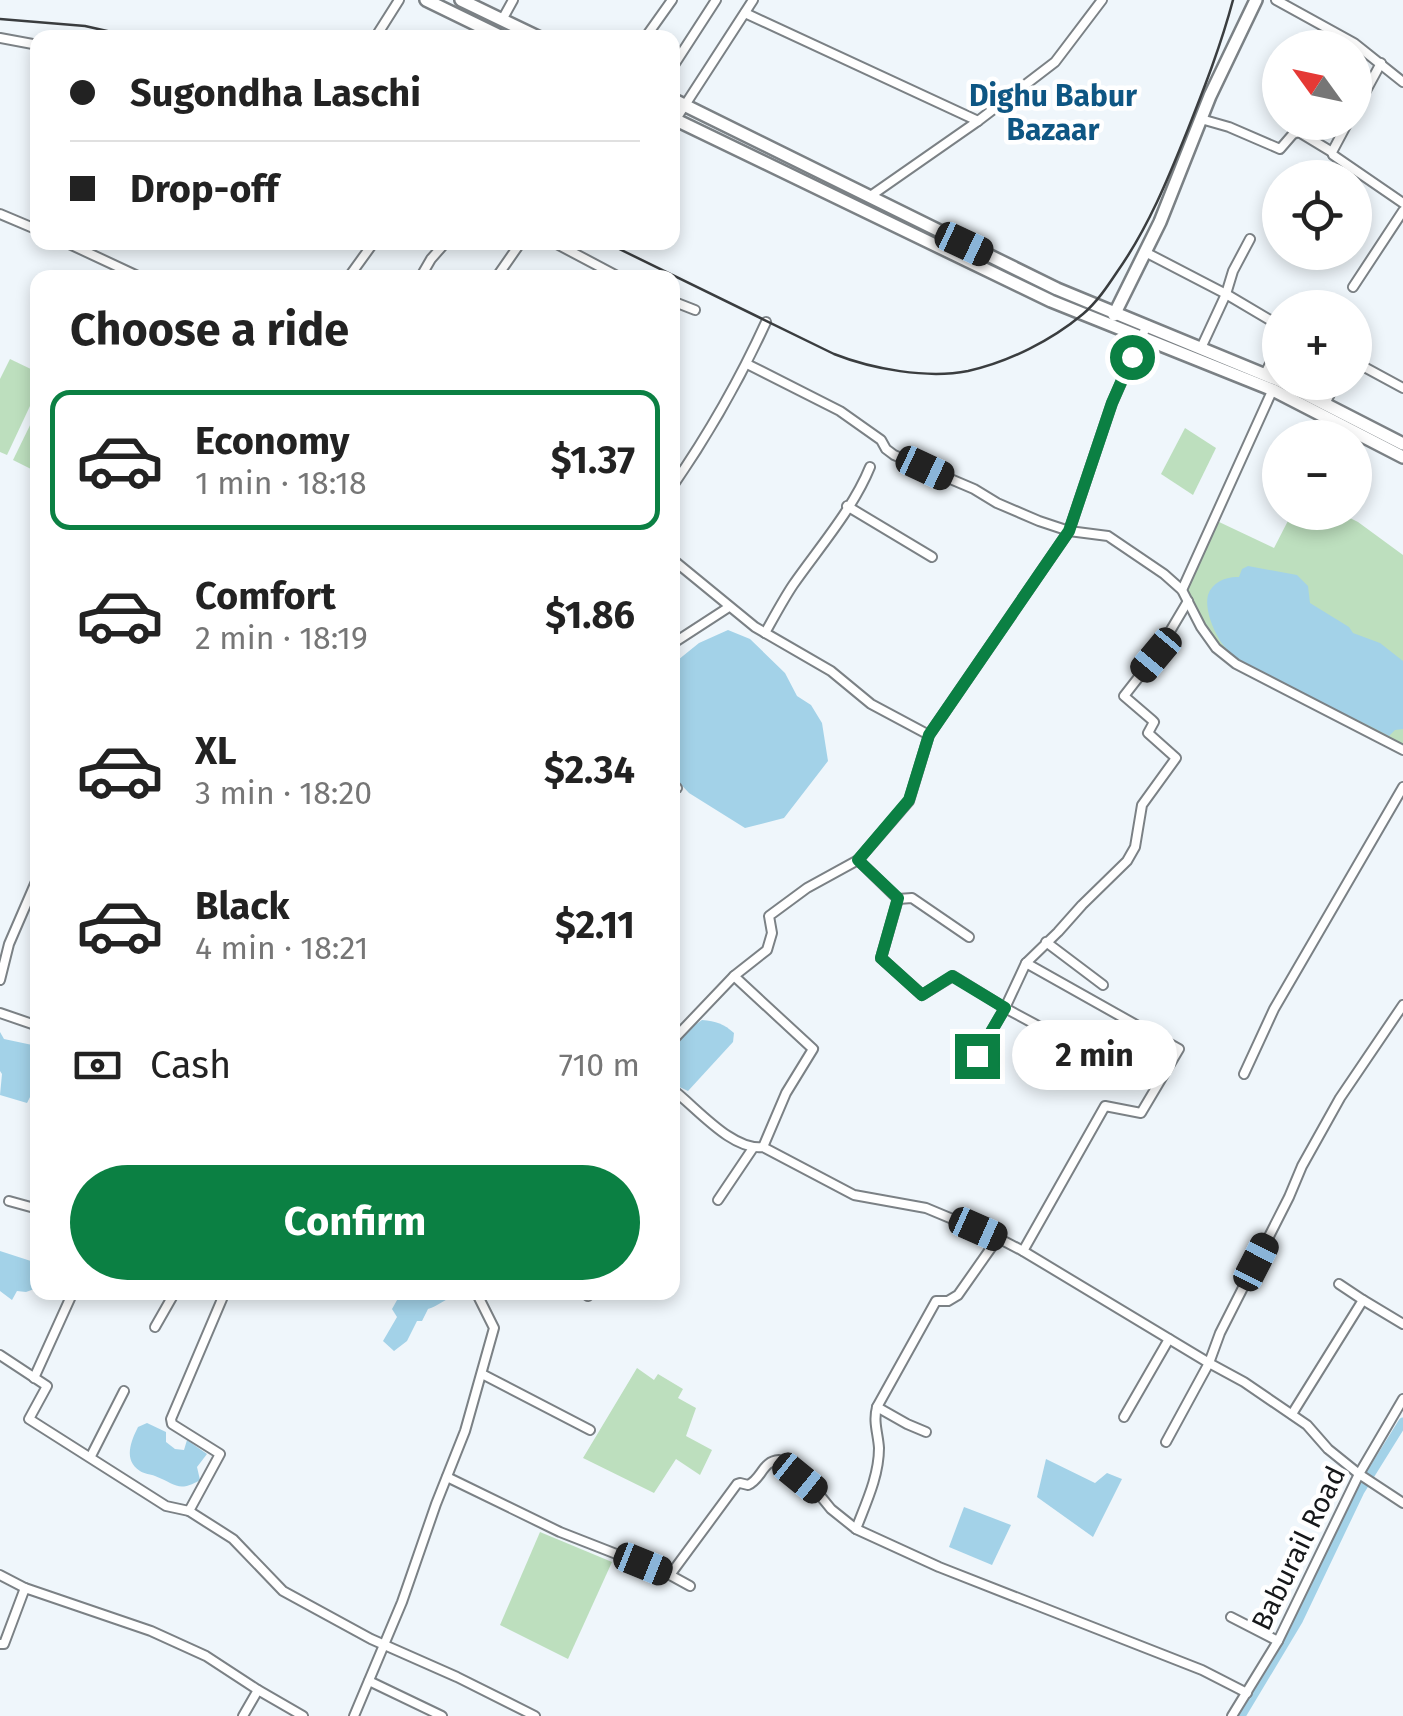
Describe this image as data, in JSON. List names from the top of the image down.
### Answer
{
  "streets": {
    "street": ["Baburail Road"]
  },
  "districts": ["Dighu Babur Bazaar"],
  "north": "top left",
  "page": {
    "map_buttons": ["+", "−"],
    "banner": ["Sugondha Laschi", "Drop-off"],
    "heading": "Choose a ride",
    "list": [
      {
        "name": "Economy",
        "note": "1 min · 18:18",
        "value": "$1.37"
      },
      {
        "name": "Comfort",
        "note": "2 min · 18:19",
        "value": "$1.86"
      },
      {
        "name": "XL",
        "note": "3 min · 18:20",
        "value": "$2.34"
      },
      {
        "name": "Black",
        "note": "4 min · 18:21",
        "value": "$2.11"
      }
    ],
    "pay": ["Cash", "710 m"],
    "bubble": "2 min",
    "buttons": "Confirm"
  }
}
